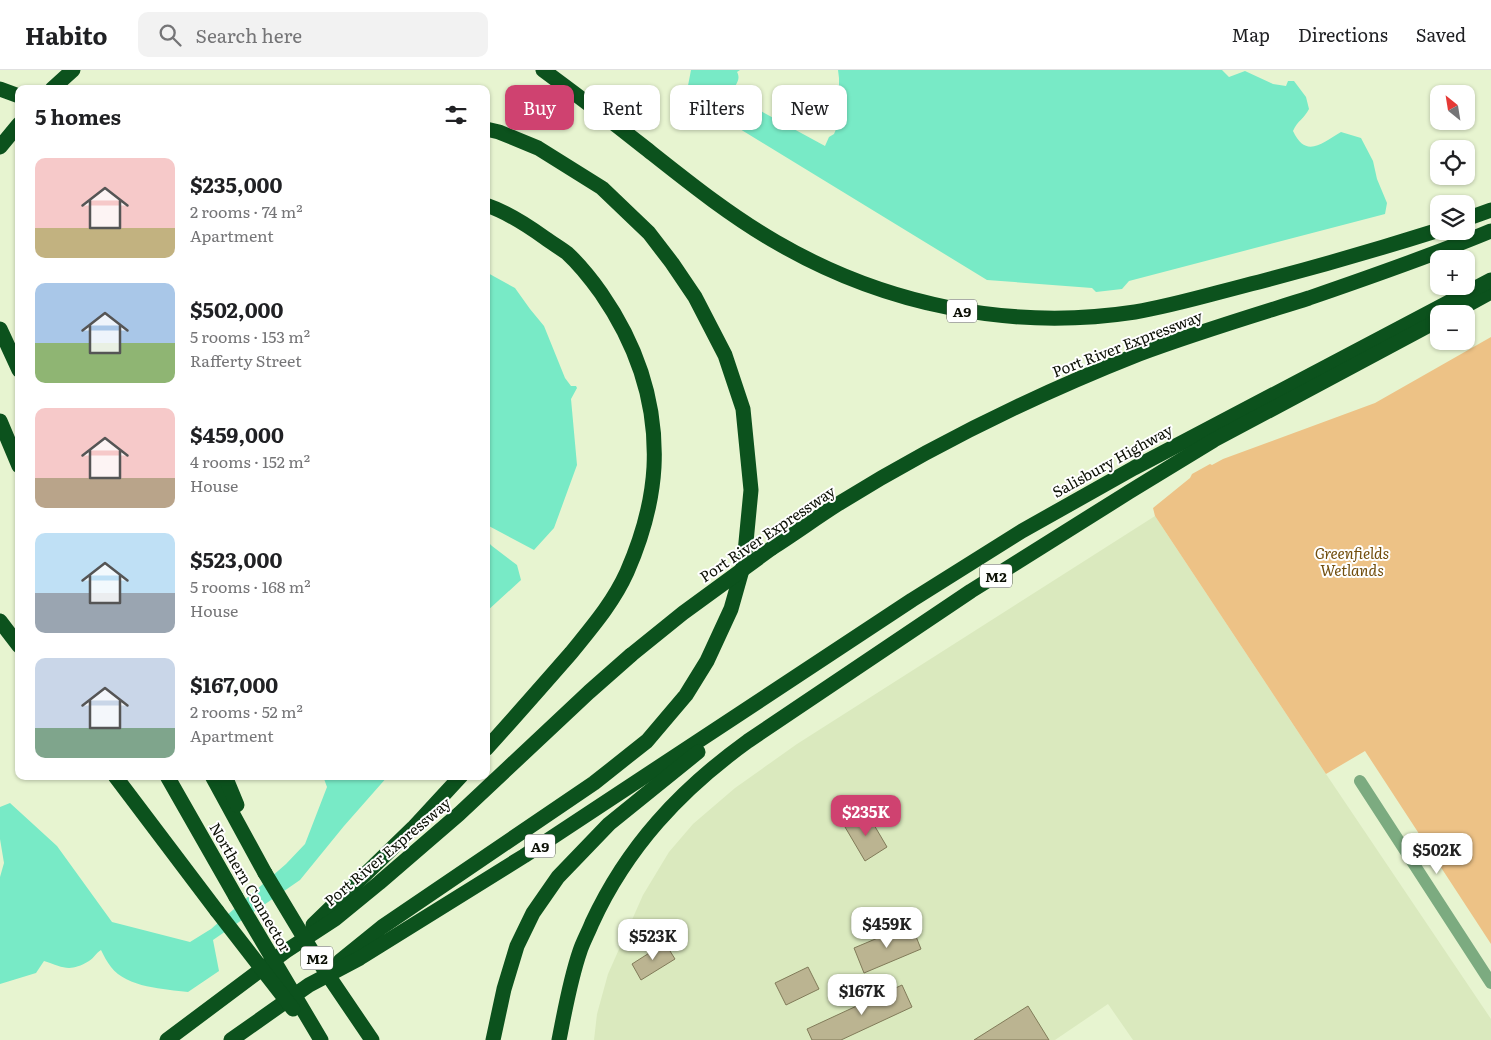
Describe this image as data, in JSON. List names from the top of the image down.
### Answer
{
  "streets": {
    "highway": [
      "A9",
      "Port River Expressway",
      "Salisbury Highway",
      "M2",
      "Northern Connector"
    ]
  },
  "crossings": [
    ["A9", "Salisbury Highway"]
  ],
  "parks": ["Greenfields Wetlands"],
  "north": "top left",
  "page": {
    "header": "Habito",
    "search": "Search here",
    "nav": ["Map", "Directions", "Saved"],
    "map_buttons": ["+", "−"],
    "chip": [
      "Buy",
      "Rent",
      "Filters",
      "New"
    ],
    "heading": "5 homes",
    "list": [
      {
        "name": "$235,000",
        "note": "2 rooms · 74 m² · Apartment"
      },
      {
        "name": "$502,000",
        "note": "5 rooms · 153 m² · Rafferty Street"
      },
      {
        "name": "$459,000",
        "note": "4 rooms · 152 m² · House"
      },
      {
        "name": "$523,000",
        "note": "5 rooms · 168 m² · House"
      },
      {
        "name": "$167,000",
        "note": "2 rooms · 52 m² · Apartment"
      }
    ],
    "price": [
      "$235K",
      "$502K",
      "$459K",
      "$523K",
      "$167K"
    ]
  }
}
